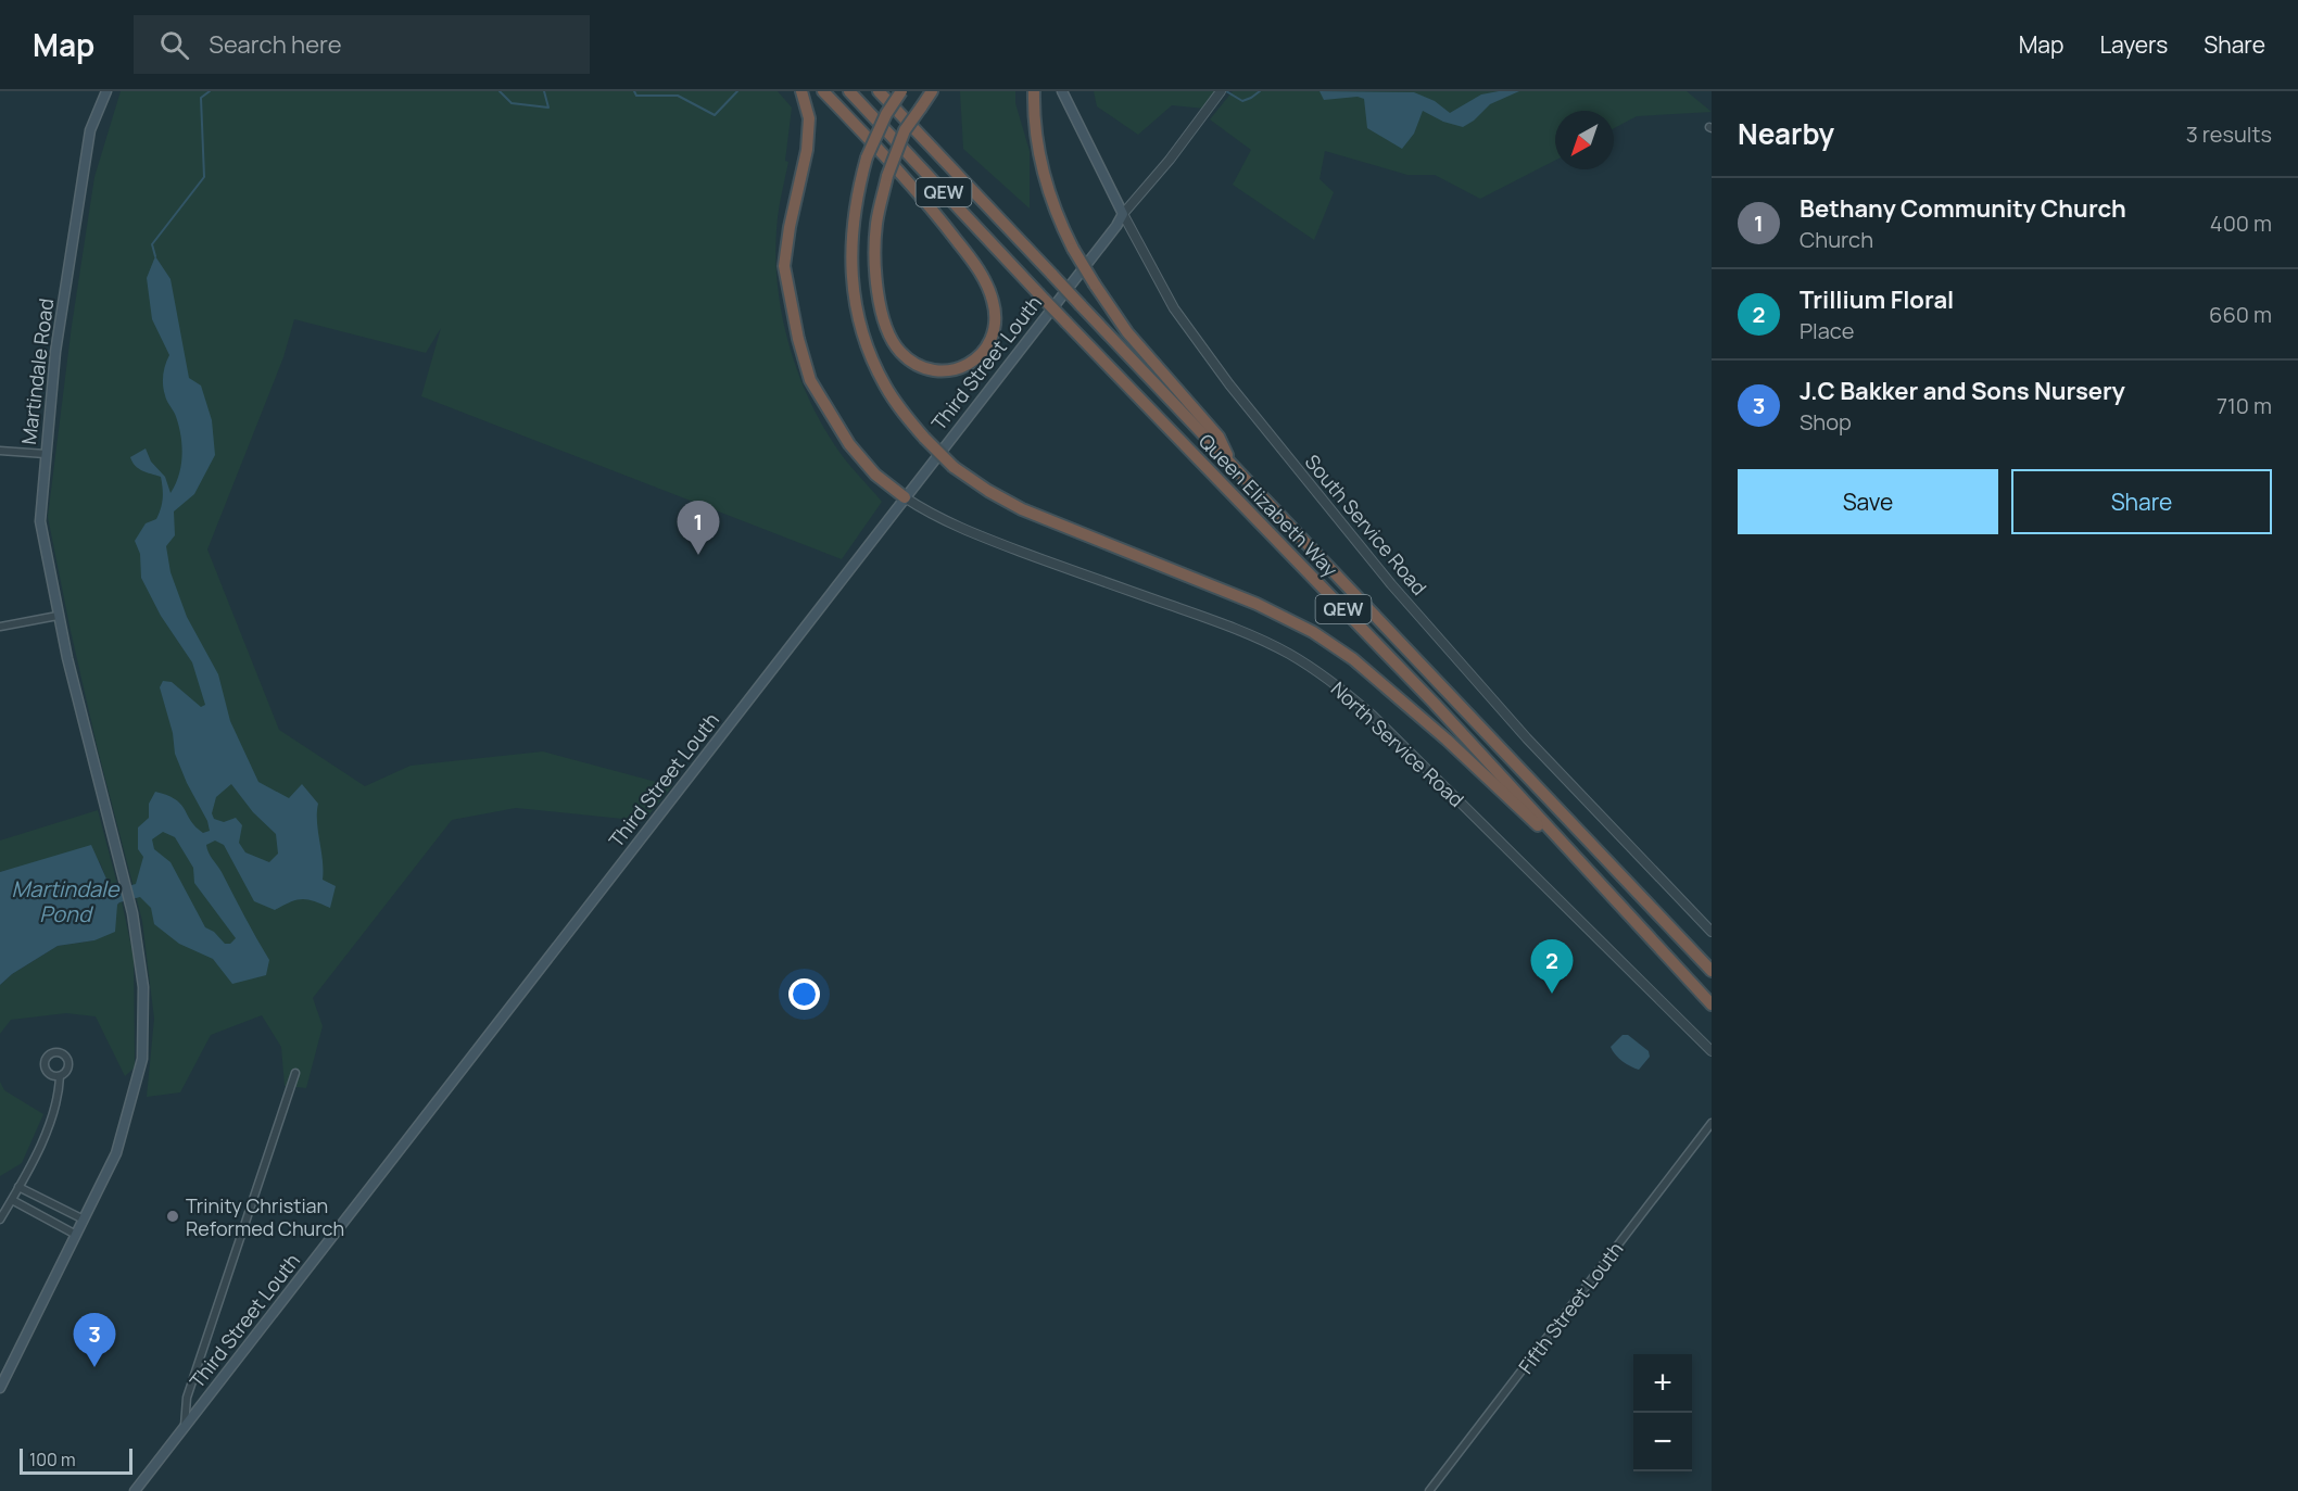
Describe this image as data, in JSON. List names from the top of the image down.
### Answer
{
  "streets": {
    "highway": ["QEW", "Queen Elizabeth Way"],
    "main road": ["Third Street Louth", "Martindale Road", "South Service Road"],
    "street": ["North Service Road", "Fifth Street Louth"]
  },
  "crossings": [
    ["Third Street Louth", "South Service Road"],
    ["Third Street Louth", "North Service Road"]
  ],
  "water": ["Martindale Pond"],
  "places": ["Trinity Christian Reformed Church"],
  "scale_bar": "100 m",
  "north": "bottom left",
  "page": {
    "header": "Map",
    "search": "Search here",
    "nav": ["Map", "Layers", "Share"],
    "heading": ["Nearby", "3 results"],
    "list": [
      {
        "mark": "1",
        "name": "Bethany Community Church",
        "note": "Church",
        "value": "400 m"
      },
      {
        "mark": "2",
        "name": "Trillium Floral",
        "note": "Place",
        "value": "660 m"
      },
      {
        "mark": "3",
        "name": "J.C Bakker and Sons Nursery",
        "note": "Shop",
        "value": "710 m"
      }
    ],
    "buttons": ["Save", "Share"],
    "pins": ["1", "2", "3"],
    "map_buttons": ["+", "−"],
    "scale": "100 m"
  }
}
